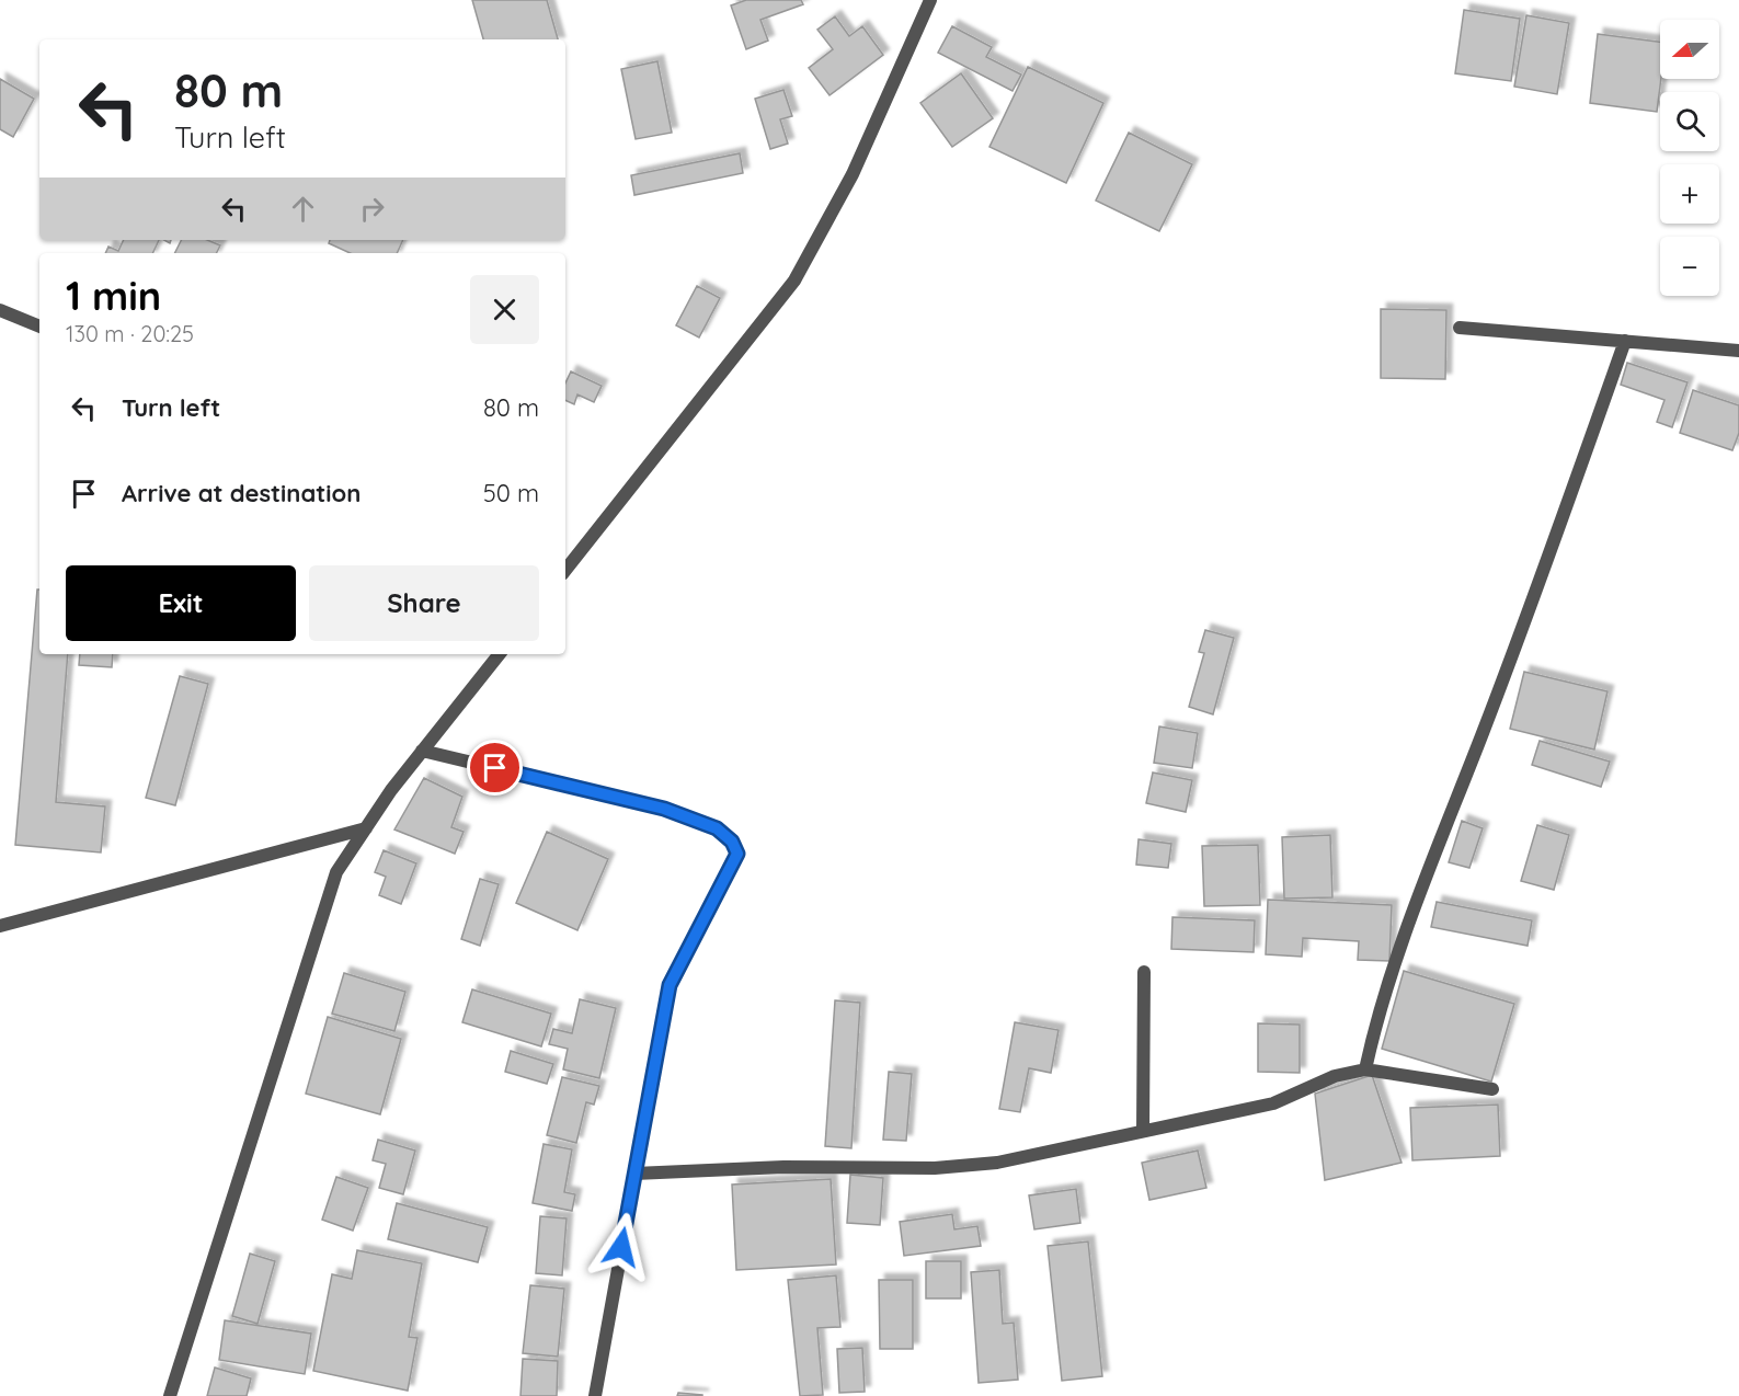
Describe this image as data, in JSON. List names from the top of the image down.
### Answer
{
  "north": "left",
  "page": {
    "map_buttons": ["+", "−"],
    "turn": ["80 m", "Turn left"],
    "heading": ["1 min", "130 m · 20:25"],
    "list": [
      {
        "name": "Turn left",
        "value": "80 m"
      },
      {
        "name": "Arrive at destination",
        "value": "50 m"
      }
    ],
    "buttons": ["Exit", "Share"]
  }
}
